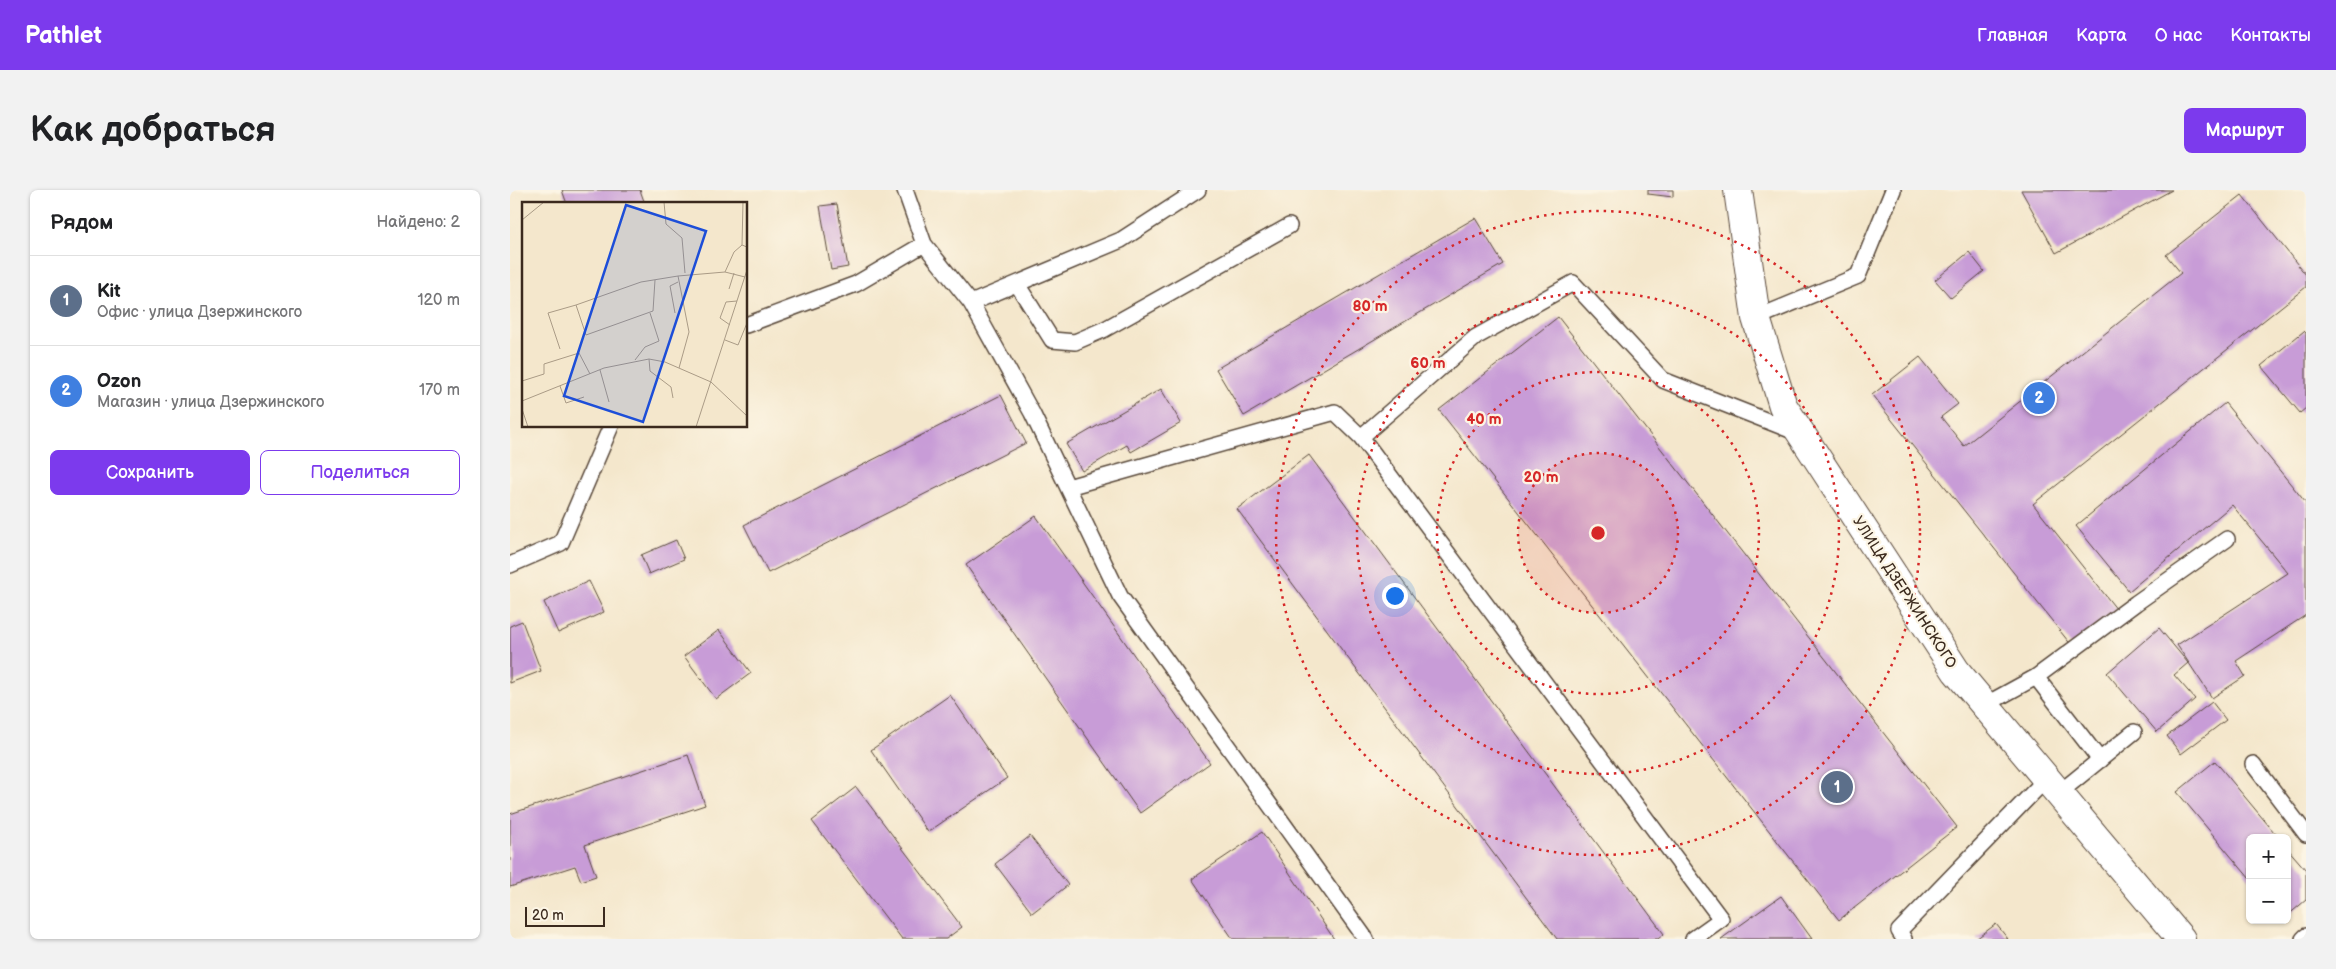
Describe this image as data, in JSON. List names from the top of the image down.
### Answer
{
  "streets": {
    "main road": ["УЛИЦА ДЗЕРЖИНСКОГО"]
  },
  "scale_bar": "20 m",
  "page": {
    "header": "Pathlet",
    "nav": [
      "Главная",
      "Карта",
      "О нас",
      "Контакты"
    ],
    "buttons": [
      "Маршрут",
      ["Сохранить", "Поделиться"]
    ],
    "title": "Как добраться",
    "heading": ["Рядом", "Найдено: 2"],
    "list": [
      {
        "mark": "1",
        "name": "Kit",
        "note": "Офис · улица Дзержинского",
        "value": "120 m"
      },
      {
        "mark": "2",
        "name": "Ozon",
        "note": "Магазин · улица Дзержинского",
        "value": "170 m"
      }
    ],
    "pins": ["2", "1"],
    "map_buttons": ["+", "−"],
    "scale": "20 m"
  },
  "rings": [
    "80 m",
    "60 m",
    "40 m",
    "20 m"
  ]
}
